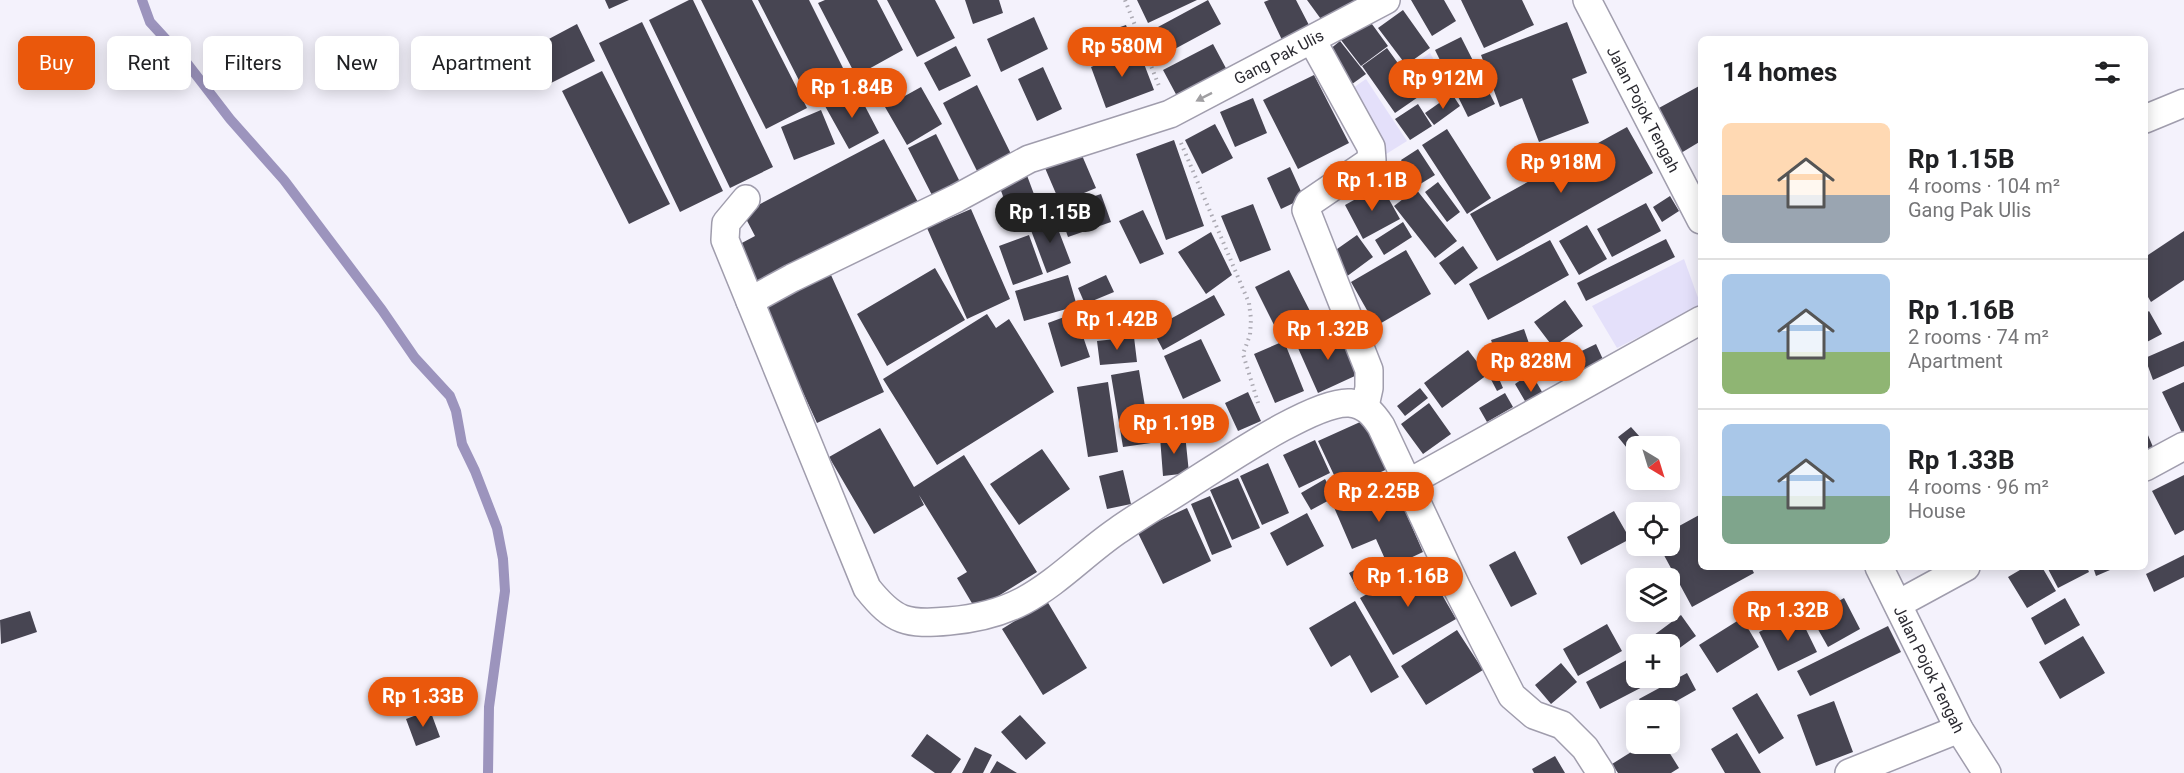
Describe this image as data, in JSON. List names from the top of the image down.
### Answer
{
  "streets": {
    "street": ["Gang Pak Ulis", "Jalan Pojok Tengah"]
  },
  "north": "bottom right",
  "page": {
    "price": [
      "Rp 580M",
      "Rp 912M",
      "Rp 1.84B",
      "Rp 918M",
      "Rp 1.1B",
      "Rp 1.15B",
      "Rp 1.42B",
      "Rp 1.32B",
      "Rp 828M",
      "Rp 1.19B",
      "Rp 2.25B",
      "Rp 1.16B",
      "Rp 1.32B",
      "Rp 1.33B"
    ],
    "chip": [
      "Buy",
      "Rent",
      "Filters",
      "New",
      "Apartment"
    ],
    "heading": "14 homes",
    "list": [
      {
        "name": "Rp 1.15B",
        "note": "4 rooms · 104 m² · Gang Pak Ulis"
      },
      {
        "name": "Rp 1.16B",
        "note": "2 rooms · 74 m² · Apartment"
      },
      {
        "name": "Rp 1.33B",
        "note": "4 rooms · 96 m² · House"
      }
    ],
    "map_buttons": ["+", "−"]
  }
}
